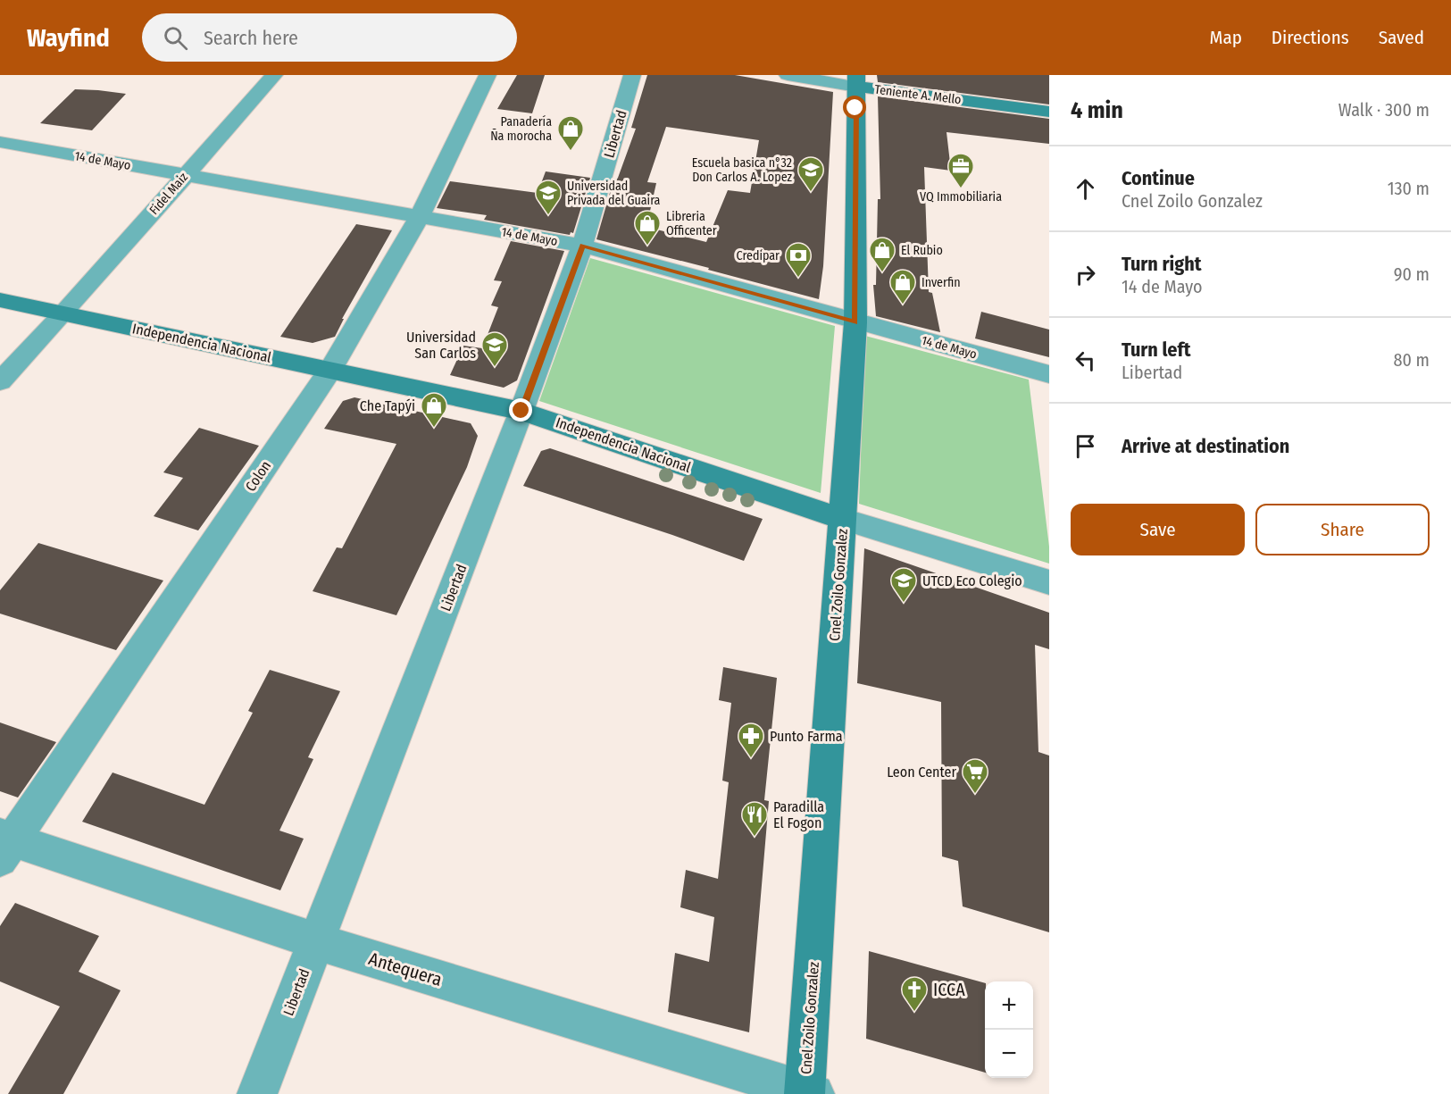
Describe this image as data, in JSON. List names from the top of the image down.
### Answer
{
  "streets": {
    "main road": ["Teniente A. Mello", "Independencia Nacional", "Cnel Zoilo Gonzalez"],
    "street": [
      "Libertad",
      "14 de Mayo",
      "Fidel Maiz",
      "Colon",
      "Antequera"
    ]
  },
  "crossings": [
    ["Teniente A. Mello", "Cnel Zoilo Gonzalez"],
    ["Libertad", "14 de Mayo"],
    ["Libertad", "Independencia Nacional"],
    ["Libertad", "Antequera"],
    ["14 de Mayo", "Fidel Maiz"],
    ["14 de Mayo", "Colon"],
    ["14 de Mayo", "Cnel Zoilo Gonzalez"],
    ["Fidel Maiz", "Independencia Nacional"],
    ["Independencia Nacional", "Colon"],
    ["Independencia Nacional", "Cnel Zoilo Gonzalez"],
    ["Colon", "Antequera"],
    ["Cnel Zoilo Gonzalez", "Antequera"]
  ],
  "places": {
    "shop": [
      "Panadería Ña morocha",
      "Libreria Officenter",
      "El Rubio",
      "Inverfin",
      "Che Tapýi"
    ],
    "office": ["VQ Immobiliaria"],
    "school or university": [
      "Escuela basica n°32 Don Carlos A. Lopez",
      "Universidad Privada del Guaira",
      "Universidad San Carlos",
      "UTCD Eco Colegio"
    ],
    "bank": ["Credipar"],
    "pharmacy": ["Punto Farma"],
    "supermarket": ["Leon Center"],
    "restaurant": ["Paradilla El Fogon"],
    "church": ["ICCA"]
  },
  "page": {
    "header": "Wayfind",
    "search": "Search here",
    "nav": ["Map", "Directions", "Saved"],
    "heading": ["4 min", "Walk · 300 m"],
    "list": [
      ["Continue", "Cnel Zoilo Gonzalez", "130 m"],
      ["Turn right", "14 de Mayo", "90 m"],
      ["Turn left", "Libertad", "80 m"],
      "Arrive at destination"
    ],
    "buttons": ["Save", "Share"],
    "map_buttons": ["+", "−"]
  }
}
